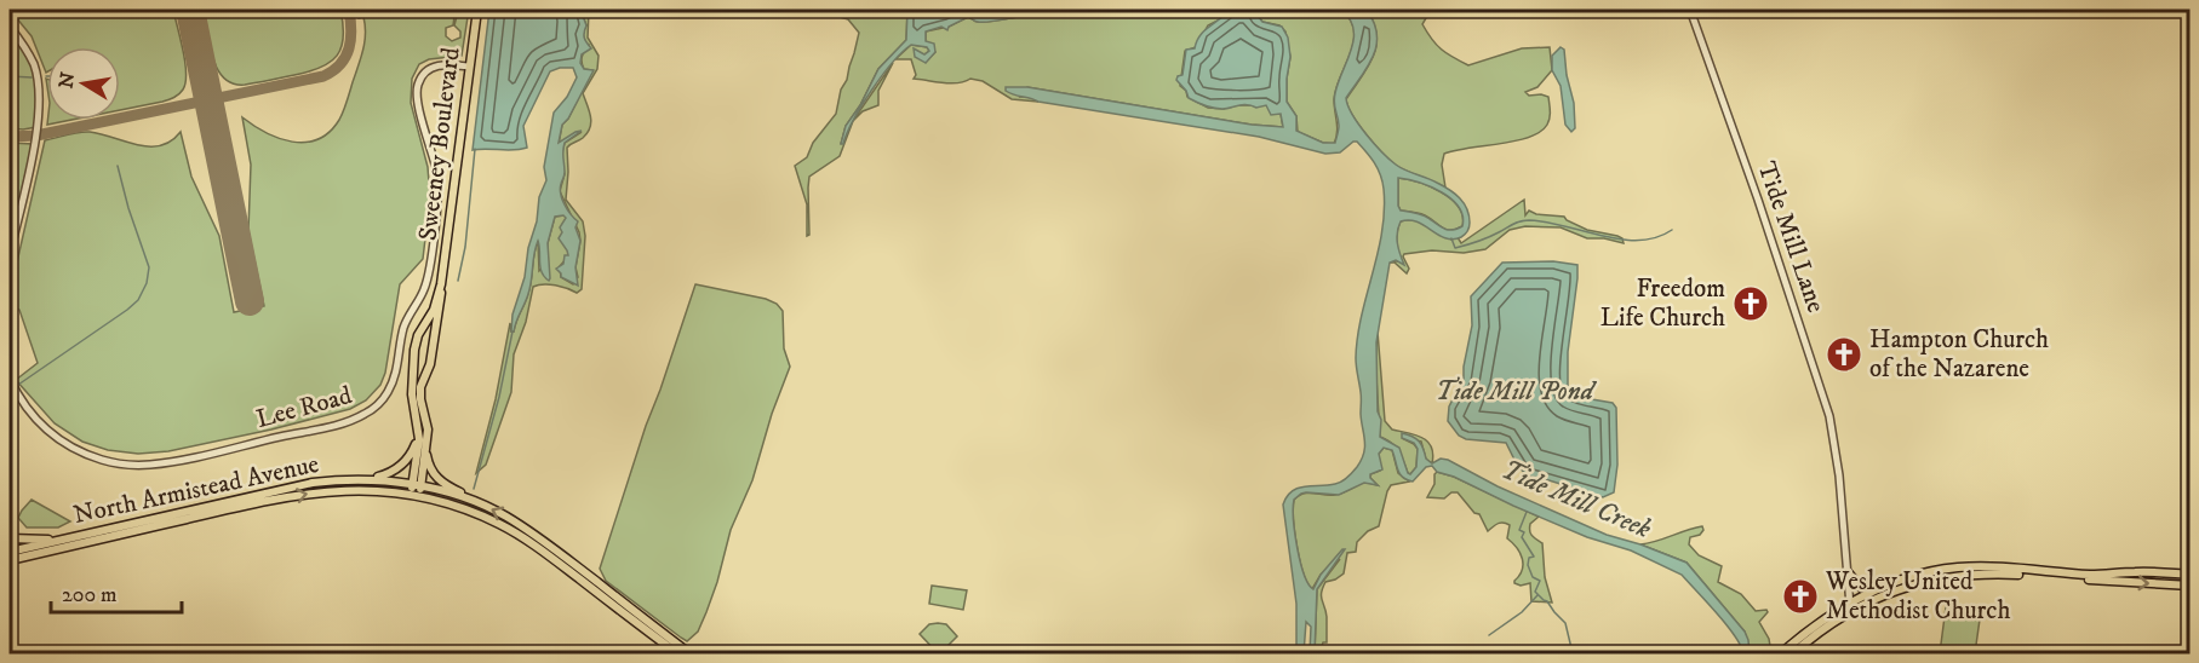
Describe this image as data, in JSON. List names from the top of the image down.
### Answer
{
  "streets": {
    "main road": ["Sweeney Boulevard", "North Armistead Avenue"],
    "street": ["Tide Mill Lane", "Lee Road"]
  },
  "crossings": [
    ["Sweeney Boulevard", "Lee Road"],
    ["Sweeney Boulevard", "North Armistead Avenue"]
  ],
  "water": ["Tide Mill Pond", "Tide Mill Creek"],
  "places": {
    "church": ["Freedom Life Church", "Hampton Church of the Nazarene", "Wesley United Methodist Church"]
  },
  "scale_bar": "200 m",
  "north": "left"
}
